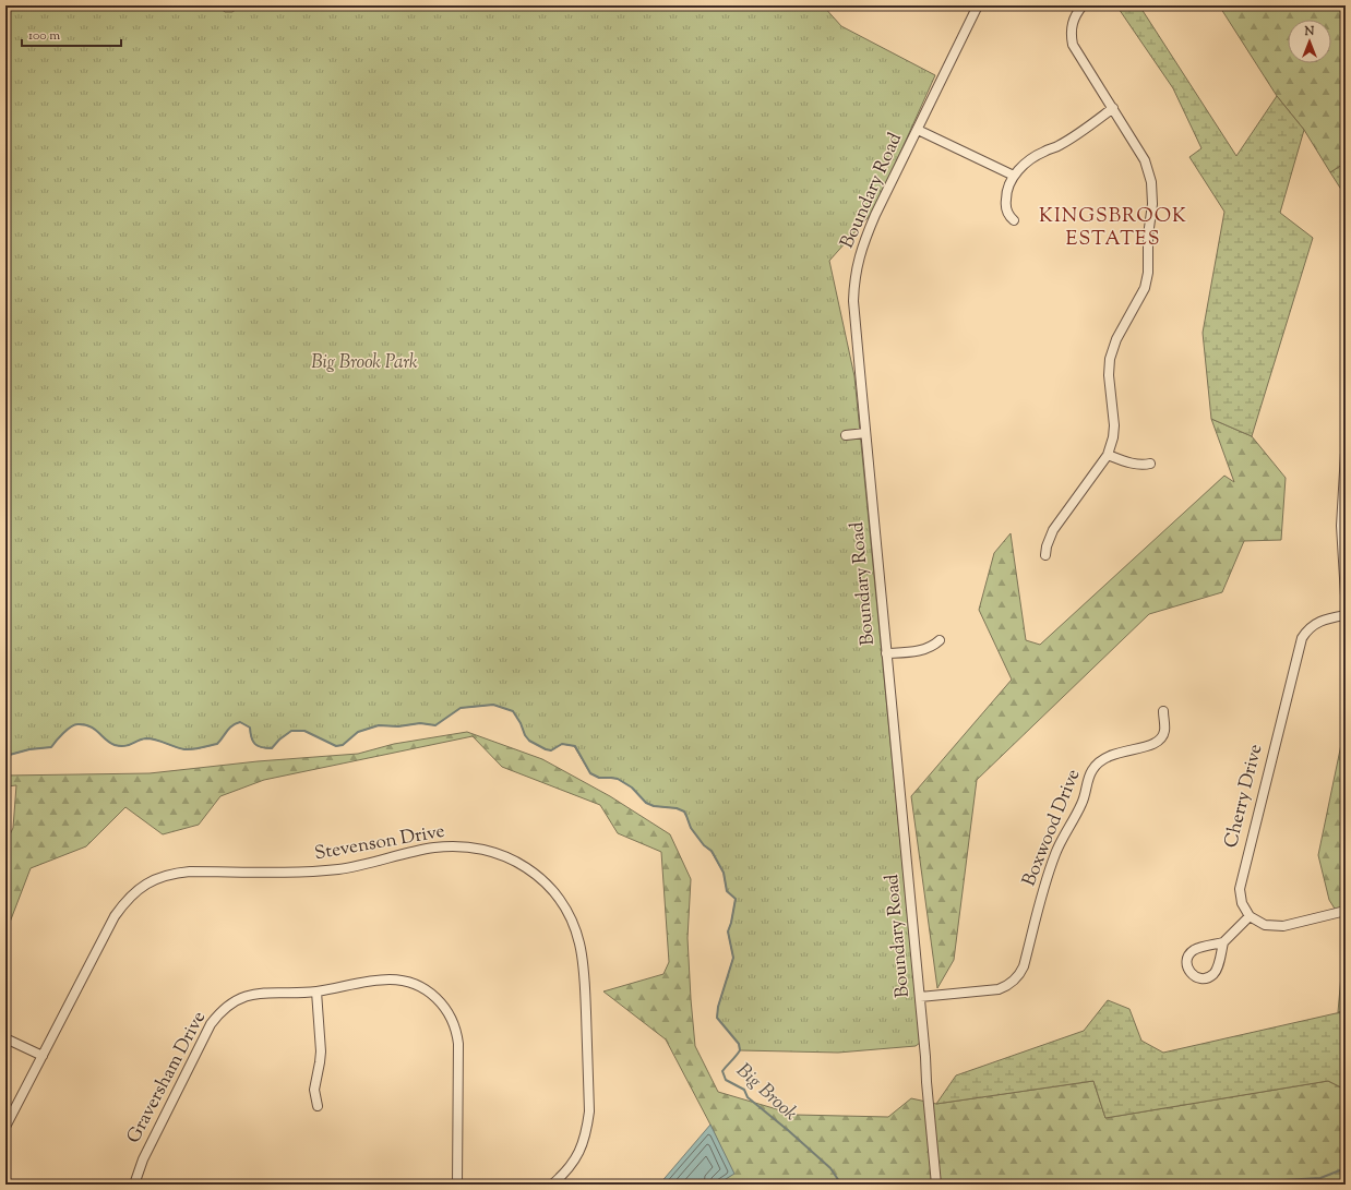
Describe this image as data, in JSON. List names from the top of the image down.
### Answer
{
  "streets": {
    "street": [
      "Boundary Road",
      "Cherry Drive",
      "Boxwood Drive",
      "Stevenson Drive",
      "Graversham Drive"
    ]
  },
  "crossings": [
    ["Boundary Road", "Boxwood Drive"]
  ],
  "districts": ["KINGSBROOK ESTATES"],
  "water": ["Big Brook"],
  "parks": ["Big Brook Park"],
  "scale_bar": "100 m",
  "north": "top"
}
